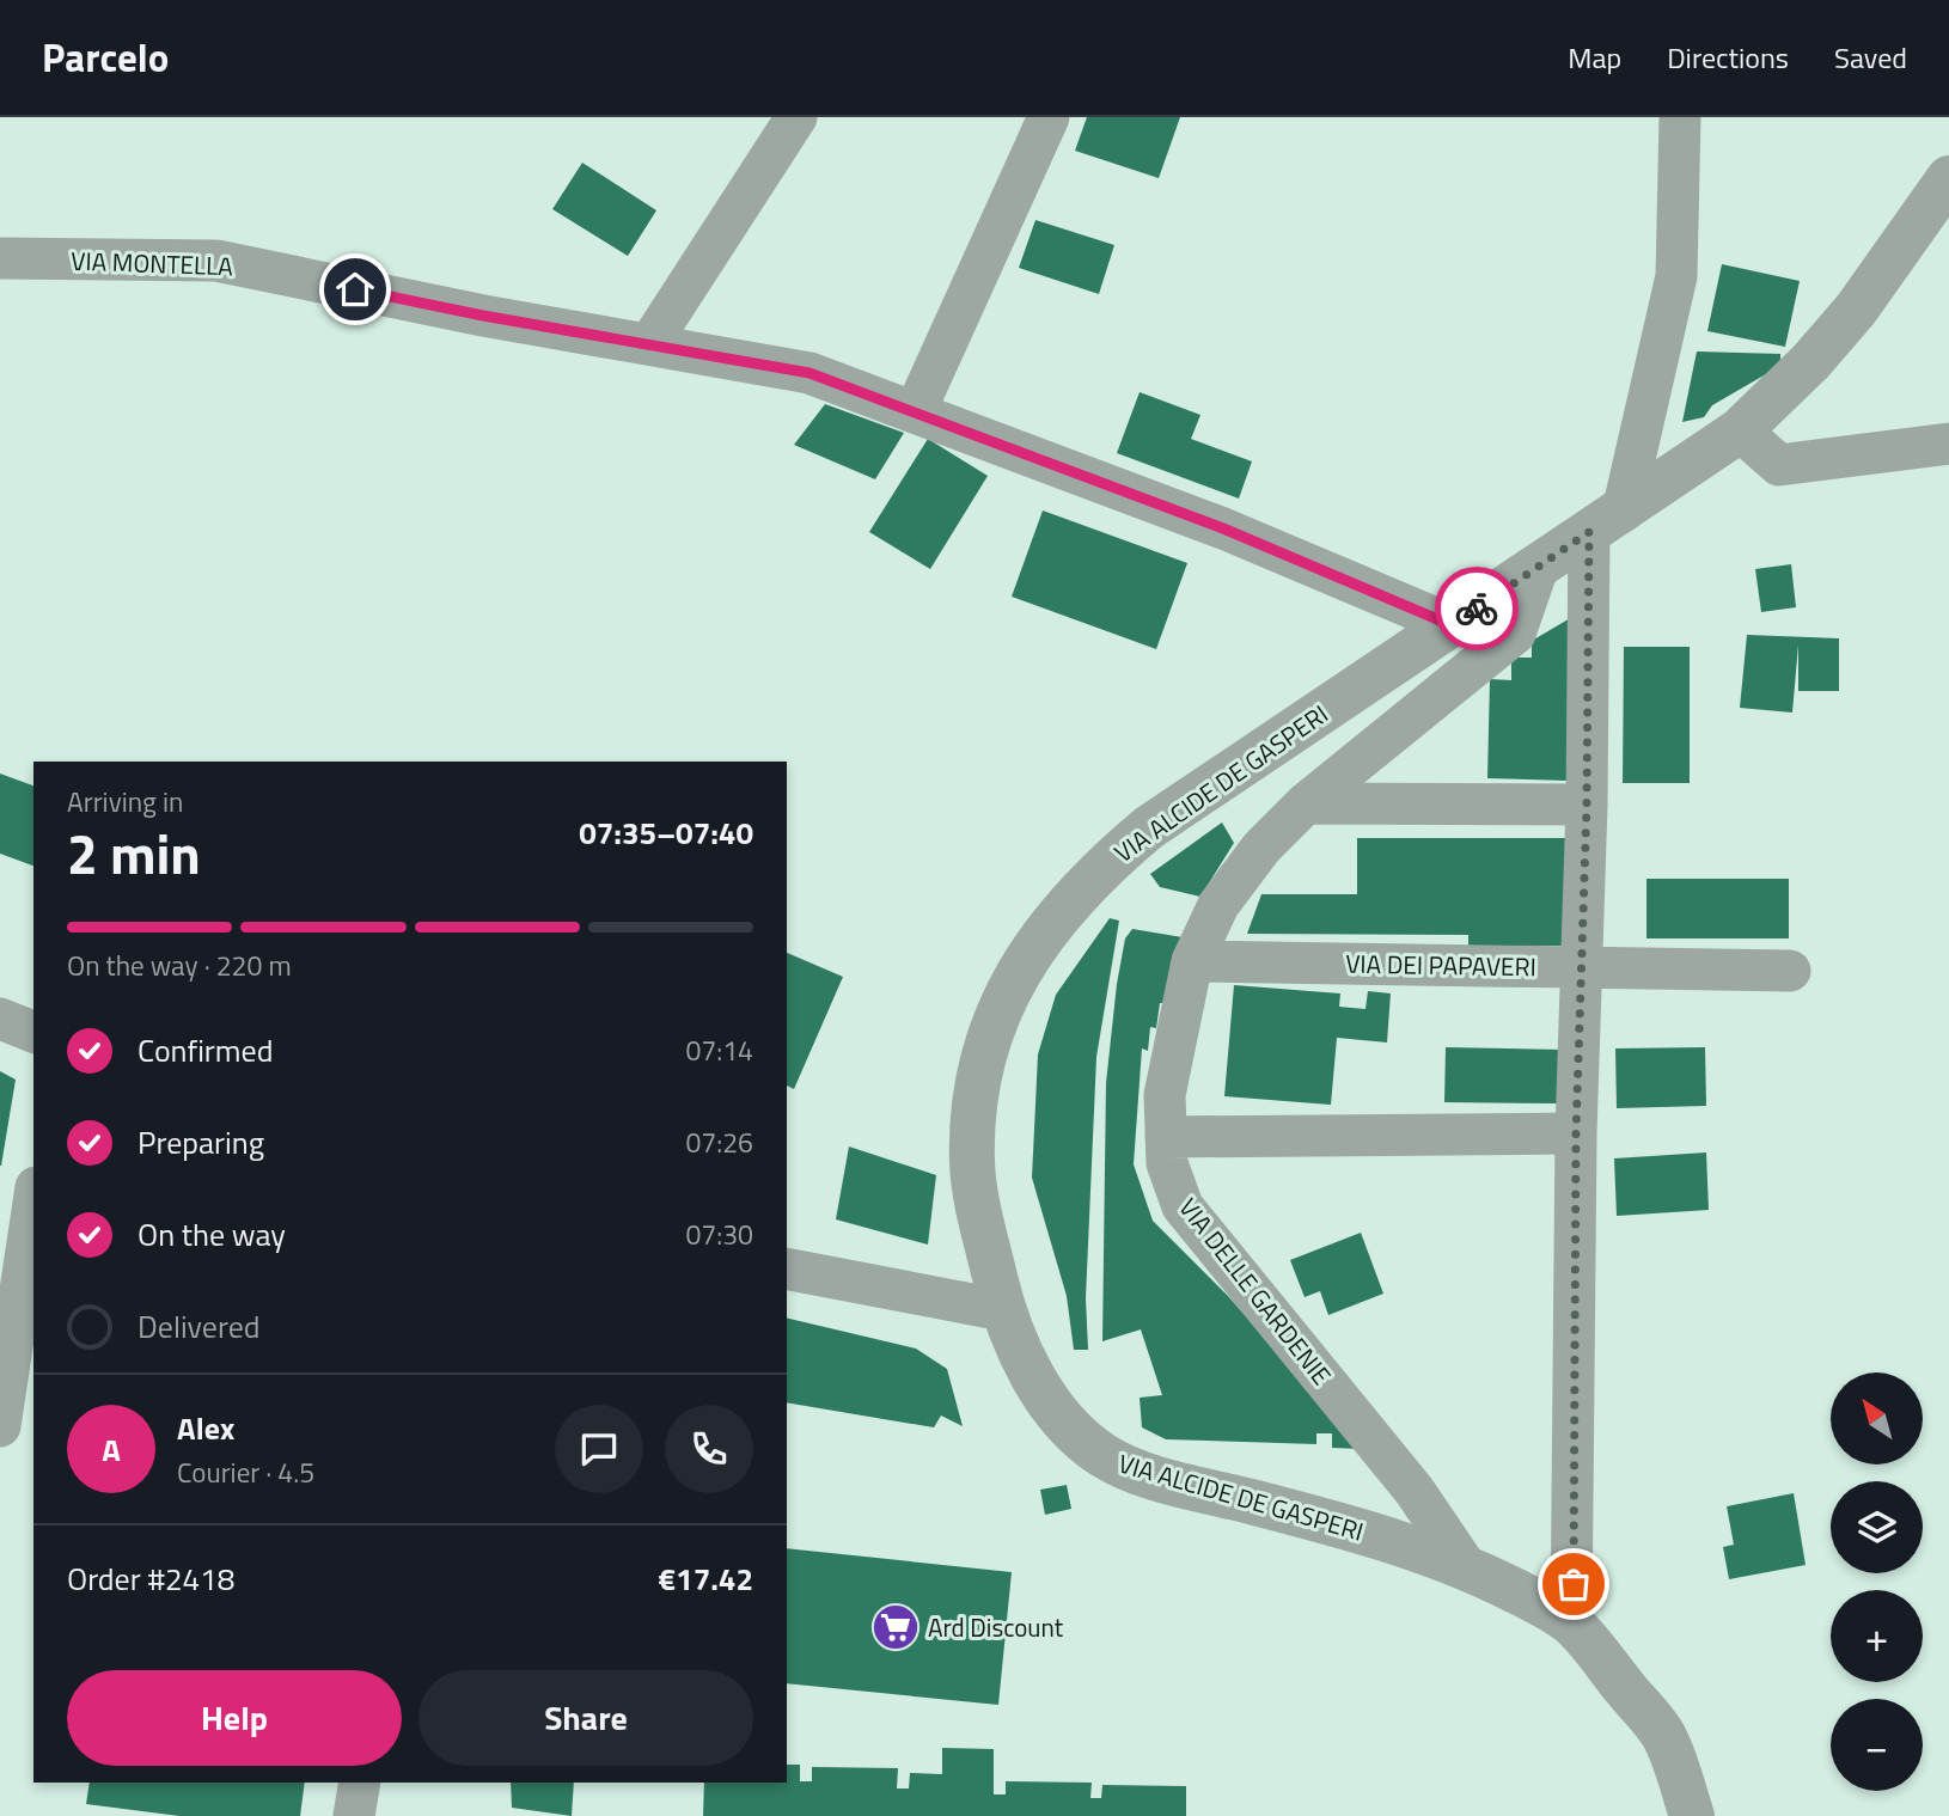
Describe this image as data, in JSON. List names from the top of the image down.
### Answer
{
  "streets": {
    "street": [
      "VIA MONTELLA",
      "VIA ALCIDE DE GASPERI",
      "VIA DEI PAPAVERI",
      "VIA DELLE GARDENIE"
    ]
  },
  "crossings": [
    ["VIA MONTELLA", "VIA ALCIDE DE GASPERI"],
    ["VIA ALCIDE DE GASPERI", "VIA DELLE GARDENIE"],
    ["VIA DEI PAPAVERI", "VIA DELLE GARDENIE"]
  ],
  "places": {
    "supermarket": ["Ard Discount"]
  },
  "north": "top left",
  "page": {
    "header": "Parcelo",
    "nav": ["Map", "Directions", "Saved"],
    "heading": ["2 min", "Arriving in", "07:35–07:40"],
    "panel": [
      "Alex",
      "Courier · 4.5",
      "Order #2418",
      "€17.42"
    ],
    "bar": "On the way · 220 m",
    "list": [
      ["Confirmed", "07:14"],
      ["Preparing", "07:26"],
      ["On the way", "07:30"],
      "Delivered"
    ],
    "map_buttons": ["+", "−"],
    "round": "A",
    "buttons": ["Help", "Share"]
  }
}
